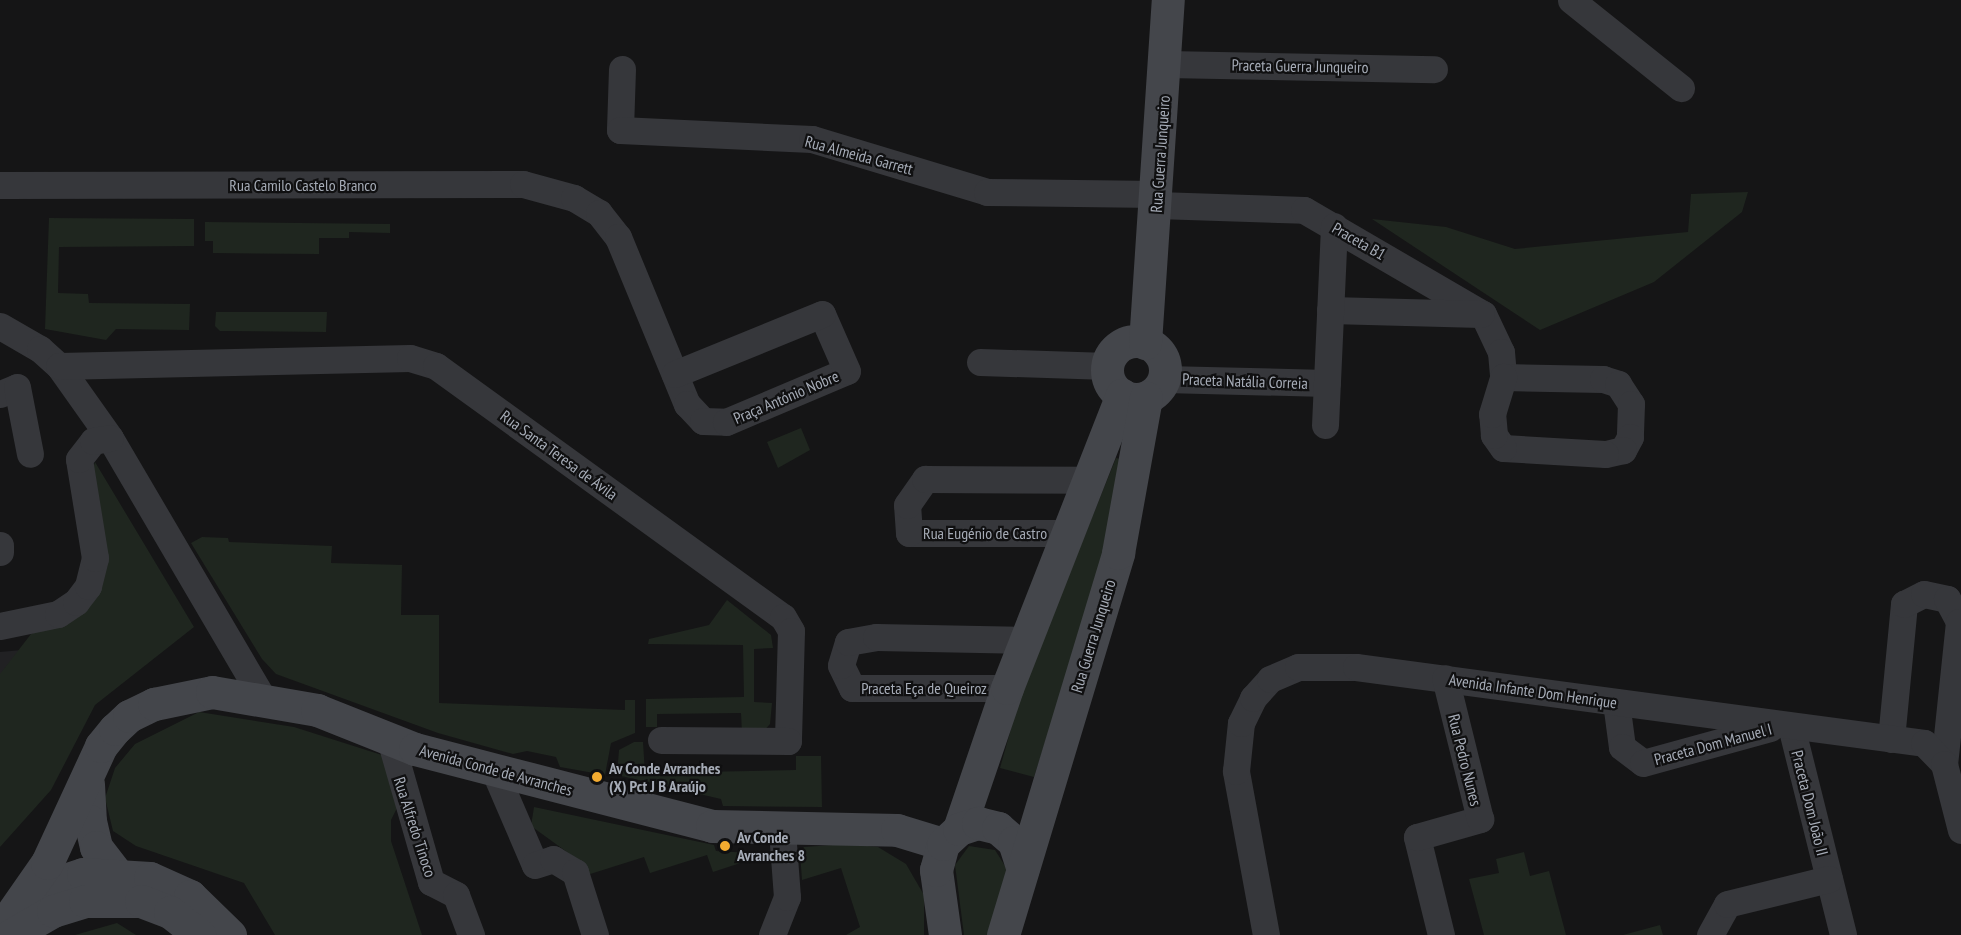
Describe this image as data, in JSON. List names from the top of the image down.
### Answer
{
  "streets": {
    "street": [
      "Praceta Guerra Junqueiro",
      "Rua Guerra Junqueiro",
      "Rua Almeida Garrett",
      "Rua Camilo Castelo Branco",
      "Praceta B1",
      "Praceta Natália Correia",
      "Praça António Nobre",
      "Rua Santa Teresa de Ávila",
      "Rua Eugénio de Castro",
      "Praceta Eça de Queiroz",
      "Avenida Infante Dom Henrique",
      "Praceta Dom Manuel I",
      "Rua Pedro Nunes",
      "Avenida Conde de Avranches",
      "Praceta Dom João II",
      "Rua Alfredo Tinoco"
    ]
  },
  "crossings": [
    ["Praceta Guerra Junqueiro", "Rua Guerra Junqueiro"],
    ["Rua Guerra Junqueiro", "Rua Almeida Garrett"],
    ["Rua Guerra Junqueiro", "Praceta B1"],
    ["Rua Guerra Junqueiro", "Praceta Natália Correia"],
    ["Rua Almeida Garrett", "Praceta B1"],
    ["Rua Camilo Castelo Branco", "Praça António Nobre"],
    ["Praceta B1", "Praceta Natália Correia"],
    ["Avenida Infante Dom Henrique", "Praceta Dom Manuel I"],
    ["Avenida Infante Dom Henrique", "Rua Pedro Nunes"],
    ["Avenida Infante Dom Henrique", "Praceta Dom João II"],
    ["Praceta Dom Manuel I", "Praceta Dom João II"],
    ["Avenida Conde de Avranches", "Rua Alfredo Tinoco"]
  ],
  "places": ["Av Conde Avranches (X) Pct J B Araújo", "Av Conde Avranches 8"]
}
